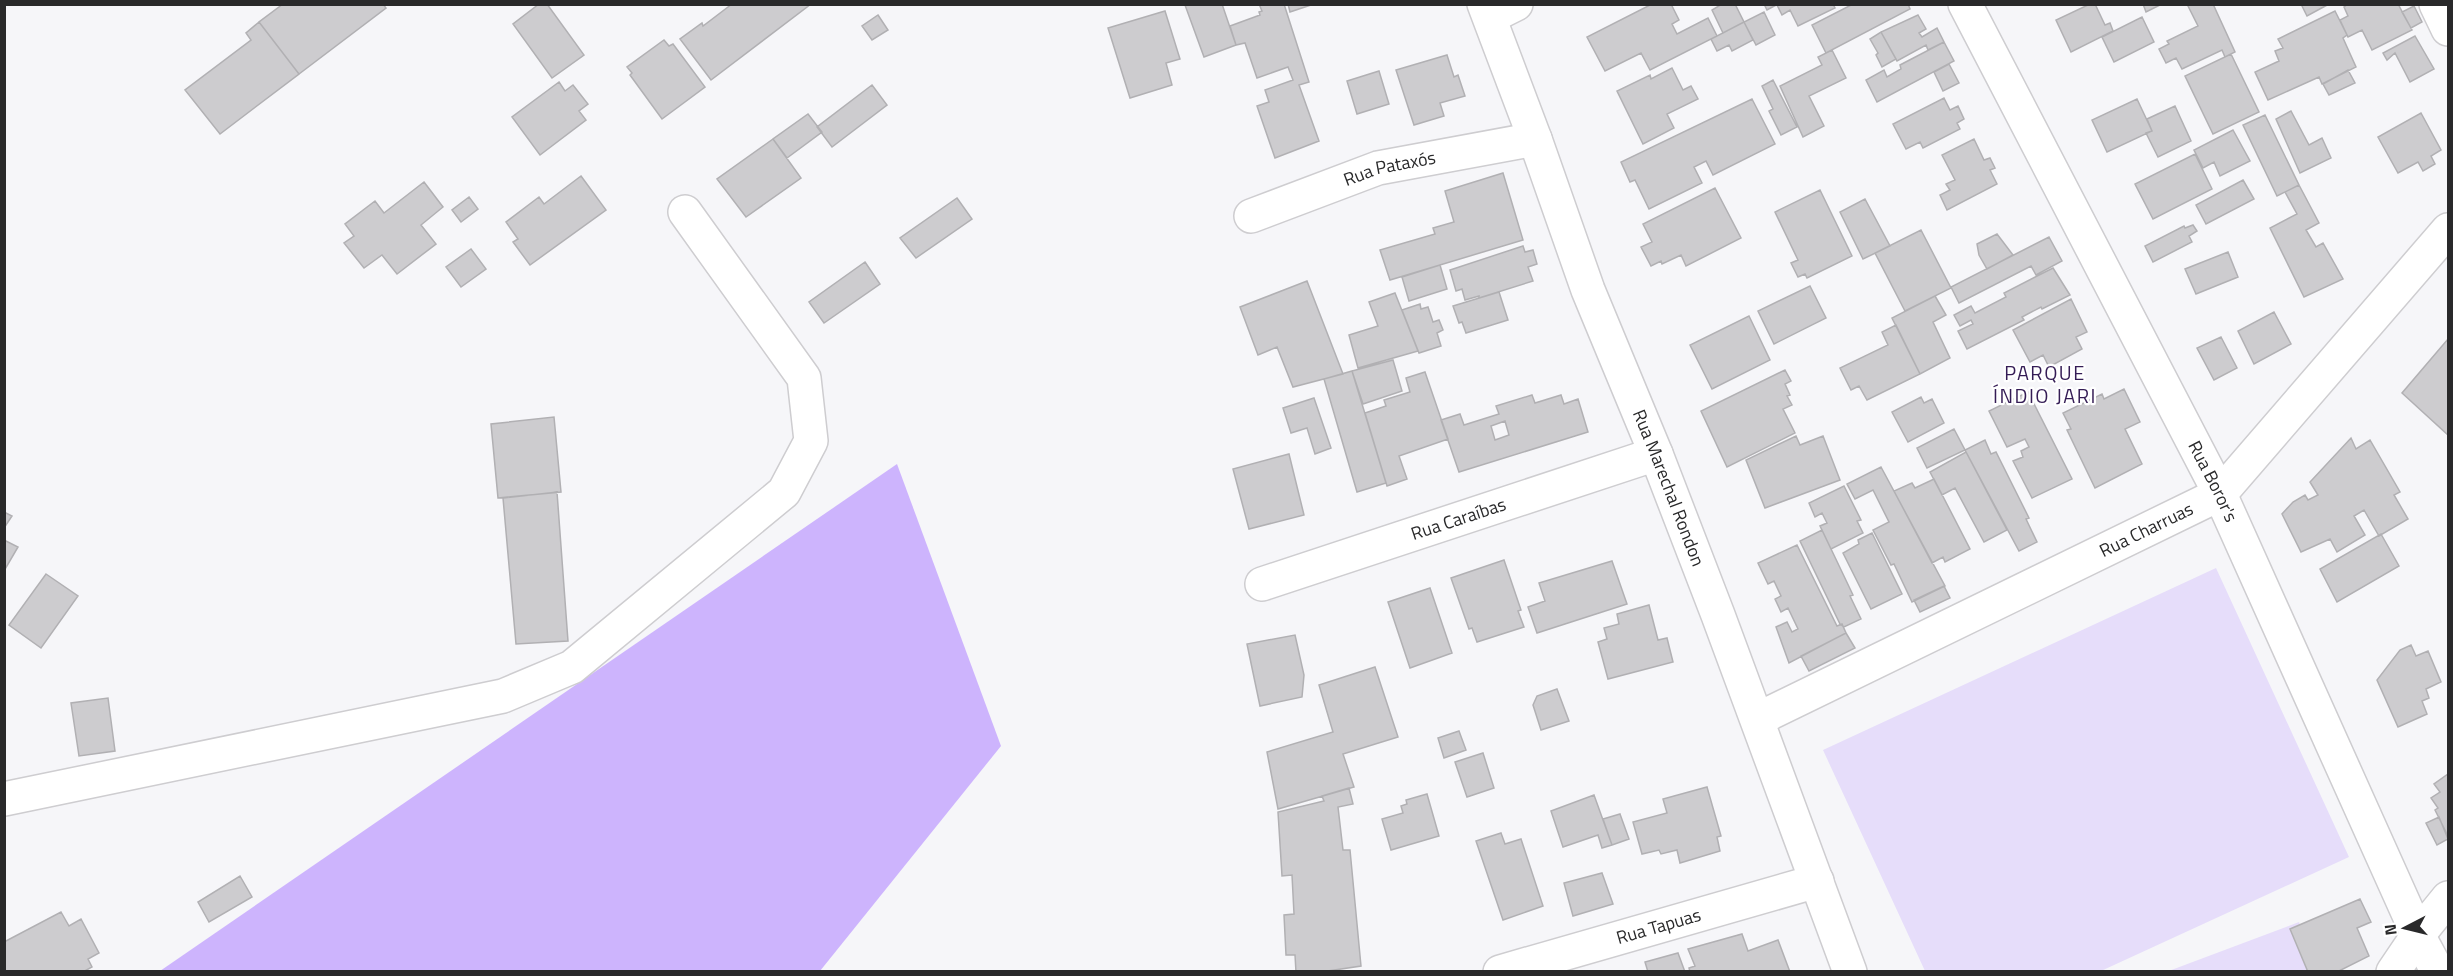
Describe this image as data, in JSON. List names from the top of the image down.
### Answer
{
  "streets": {
    "street": [
      "Rua Pataxós",
      "Rua Boror's",
      "Rua Marechal Rondon",
      "Rua Caraíbas",
      "Rua Charruas",
      "Rua Tapuas"
    ]
  },
  "crossings": [
    ["Rua Pataxós", "Rua Marechal Rondon"],
    ["Rua Boror's", "Rua Charruas"],
    ["Rua Marechal Rondon", "Rua Caraíbas"],
    ["Rua Marechal Rondon", "Rua Charruas"],
    ["Rua Marechal Rondon", "Rua Tapuas"]
  ],
  "districts": ["PARQUE ÍNDIO JARI"],
  "north": "left"
}
